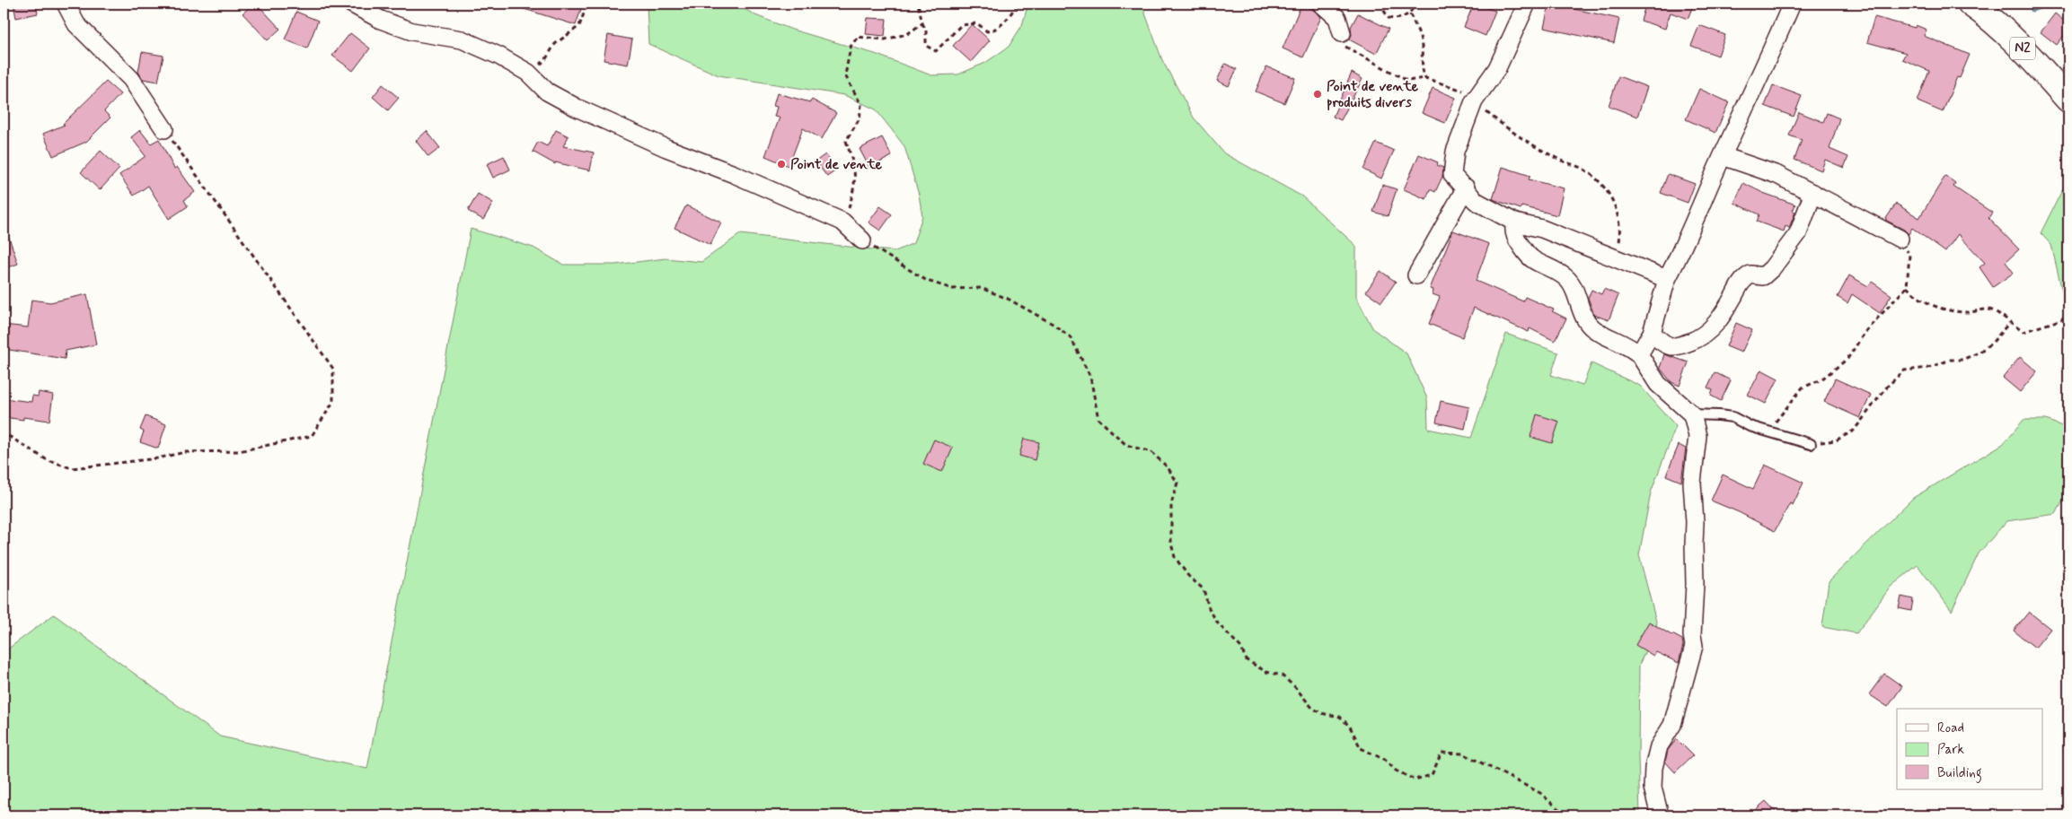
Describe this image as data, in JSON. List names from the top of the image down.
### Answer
{
  "streets": {
    "highway": ["N2"]
  },
  "places": ["Point de vente produits divers", "Point de vente"],
  "legend": ["Road", "Park", "Building"]
}
